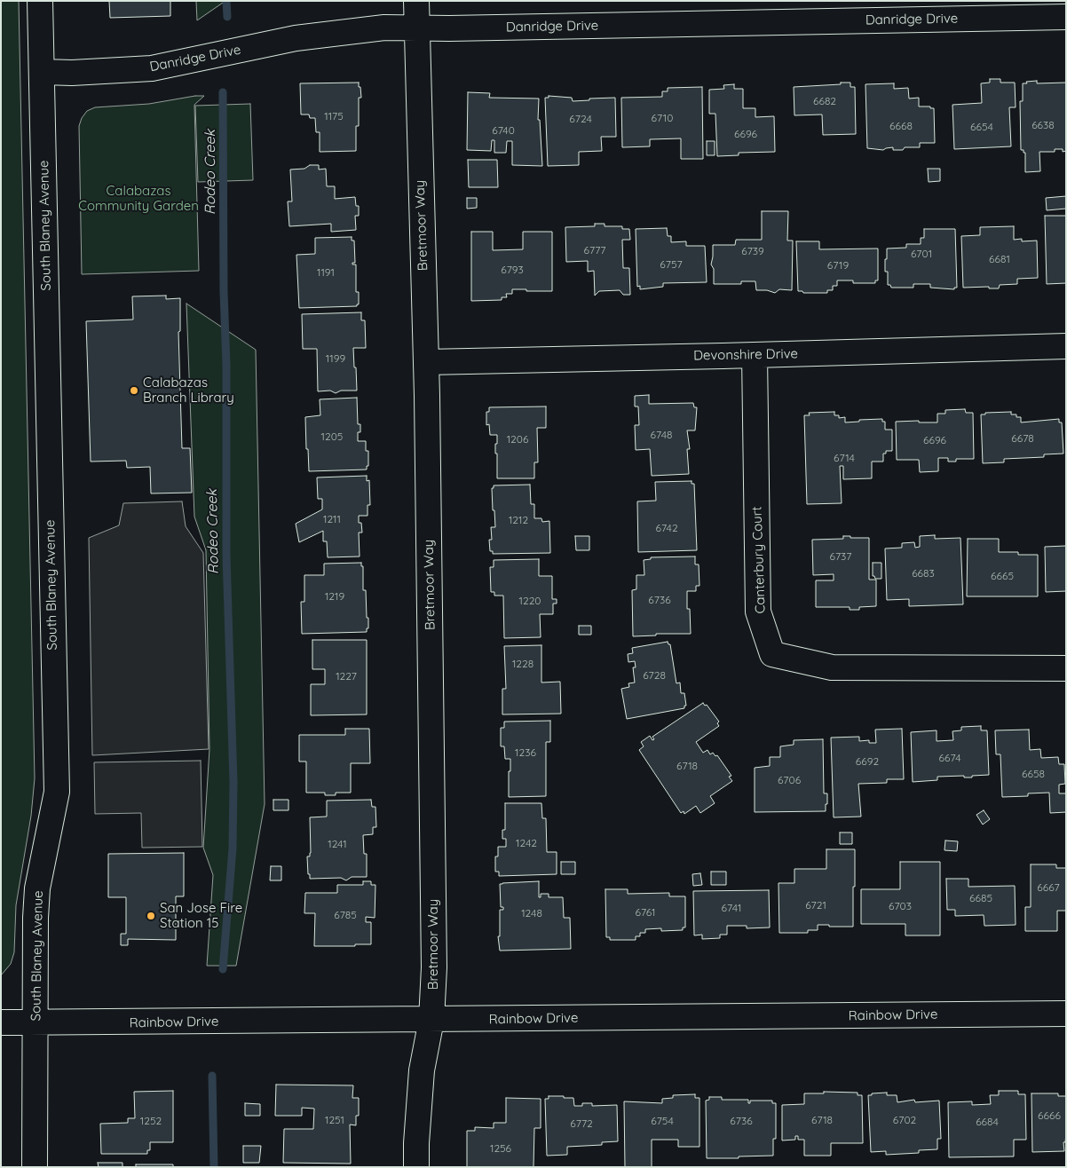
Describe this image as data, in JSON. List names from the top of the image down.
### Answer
{
  "streets": {
    "street": [
      "Danridge Drive",
      "South Blaney Avenue",
      "Bretmoor Way",
      "Devonshire Drive",
      "Canterbury Court",
      "Rainbow Drive"
    ]
  },
  "crossings": [
    ["Danridge Drive", "South Blaney Avenue"],
    ["Danridge Drive", "Bretmoor Way"],
    ["South Blaney Avenue", "Rainbow Drive"],
    ["Bretmoor Way", "Devonshire Drive"],
    ["Bretmoor Way", "Rainbow Drive"],
    ["Devonshire Drive", "Canterbury Court"]
  ],
  "water": ["Rodeo Creek"],
  "parks": ["Calabazas Community Garden"],
  "places": ["Calabazas Branch Library", "San Jose Fire Station 15"],
  "house_numbers": [
    "6682",
    "1175",
    "6710",
    "6724",
    "6638",
    "6668",
    "6654",
    "6740",
    "6696",
    "6777",
    "6739",
    "6701",
    "6681",
    "6757",
    "6719",
    "6793",
    "1191",
    "1199",
    "6748",
    "1205",
    "6678",
    "1206",
    "6696",
    "6714",
    "1211",
    "1212",
    "6742",
    "6737",
    "6683",
    "6665",
    "1219",
    "6736",
    "1220",
    "1228",
    "6728",
    "1227",
    "1236",
    "6674",
    "6692",
    "6718",
    "6658",
    "6706",
    "1242",
    "1241",
    "6667",
    "6685",
    "6721",
    "6703",
    "6741",
    "6761",
    "1248",
    "6785",
    "6666",
    "1251",
    "6718",
    "6702",
    "1252",
    "6754",
    "6736",
    "6684",
    "6772",
    "1256"
  ]
}
